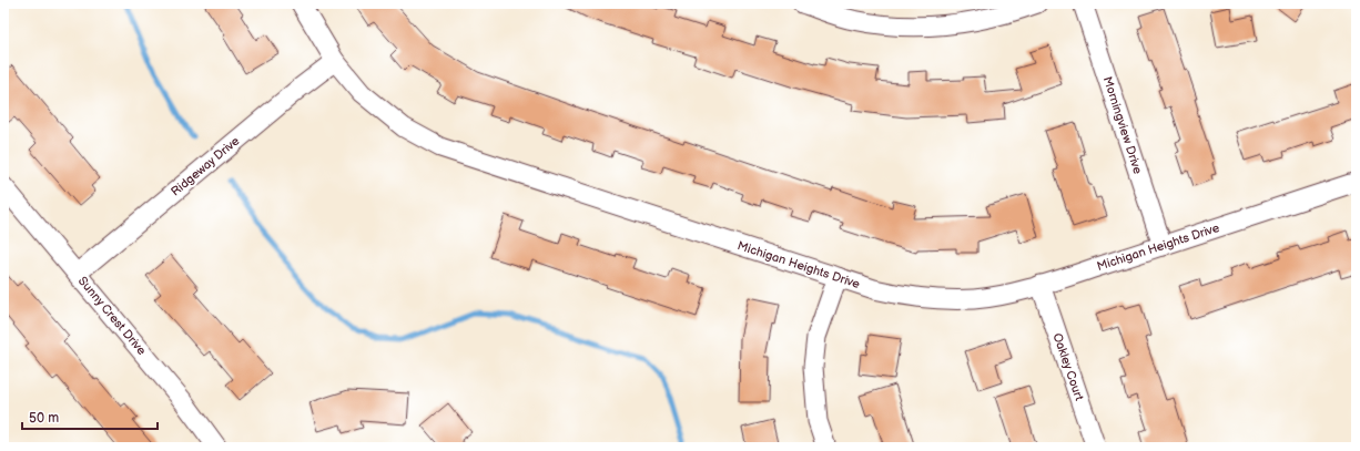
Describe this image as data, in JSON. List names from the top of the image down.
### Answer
{
  "streets": {
    "street": [
      "Morningview Drive",
      "Ridgeway Drive",
      "Michigan Heights Drive",
      "Sunny Crest Drive",
      "Oakley Court"
    ]
  },
  "crossings": [
    ["Morningview Drive", "Michigan Heights Drive"],
    ["Ridgeway Drive", "Michigan Heights Drive"],
    ["Ridgeway Drive", "Sunny Crest Drive"],
    ["Michigan Heights Drive", "Oakley Court"]
  ],
  "scale_bar": "50 m"
}
